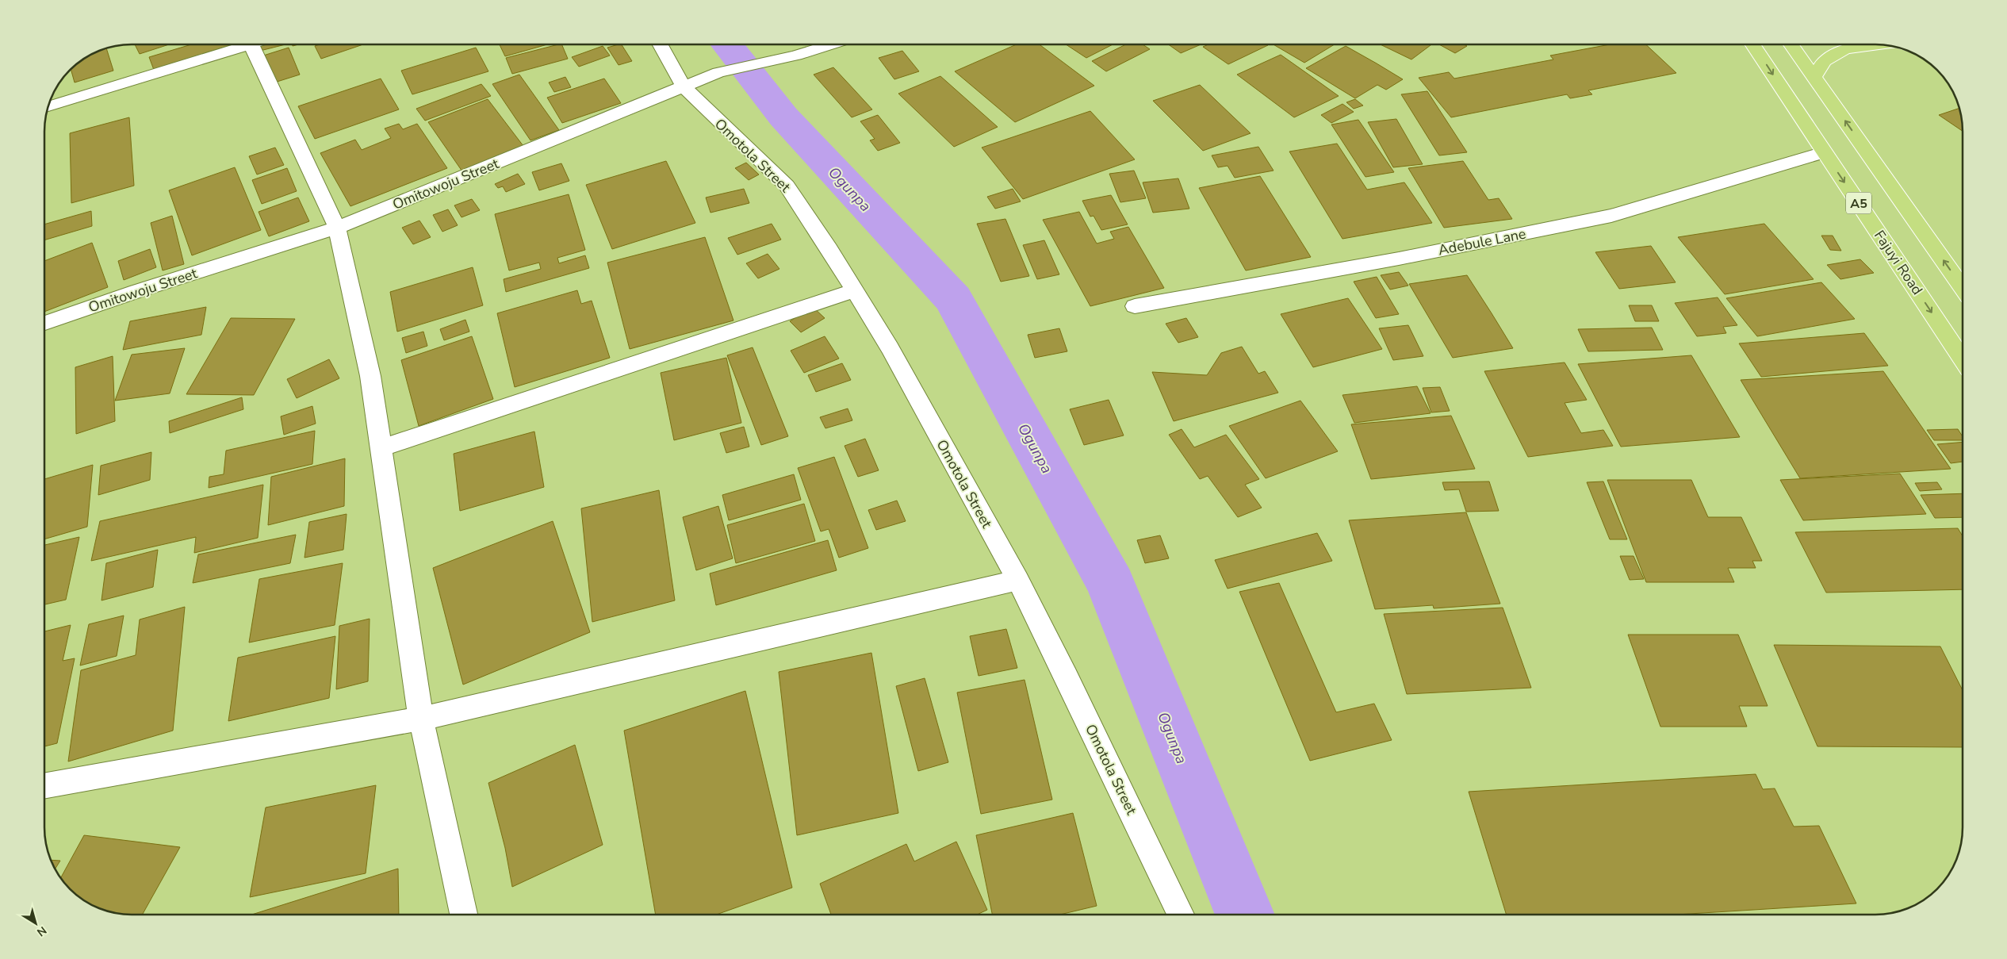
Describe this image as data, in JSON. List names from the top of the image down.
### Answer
{
  "streets": {
    "highway": ["A5", "Fajuyi Road"],
    "street": ["Omotola Street", "Omitowoju Street", "Adebule Lane"]
  },
  "crossings": [
    ["Omotola Street", "Omitowoju Street"],
    ["Adebule Lane", "Fajuyi Road"]
  ],
  "water": ["Ogunpa"],
  "north": "bottom right"
}
